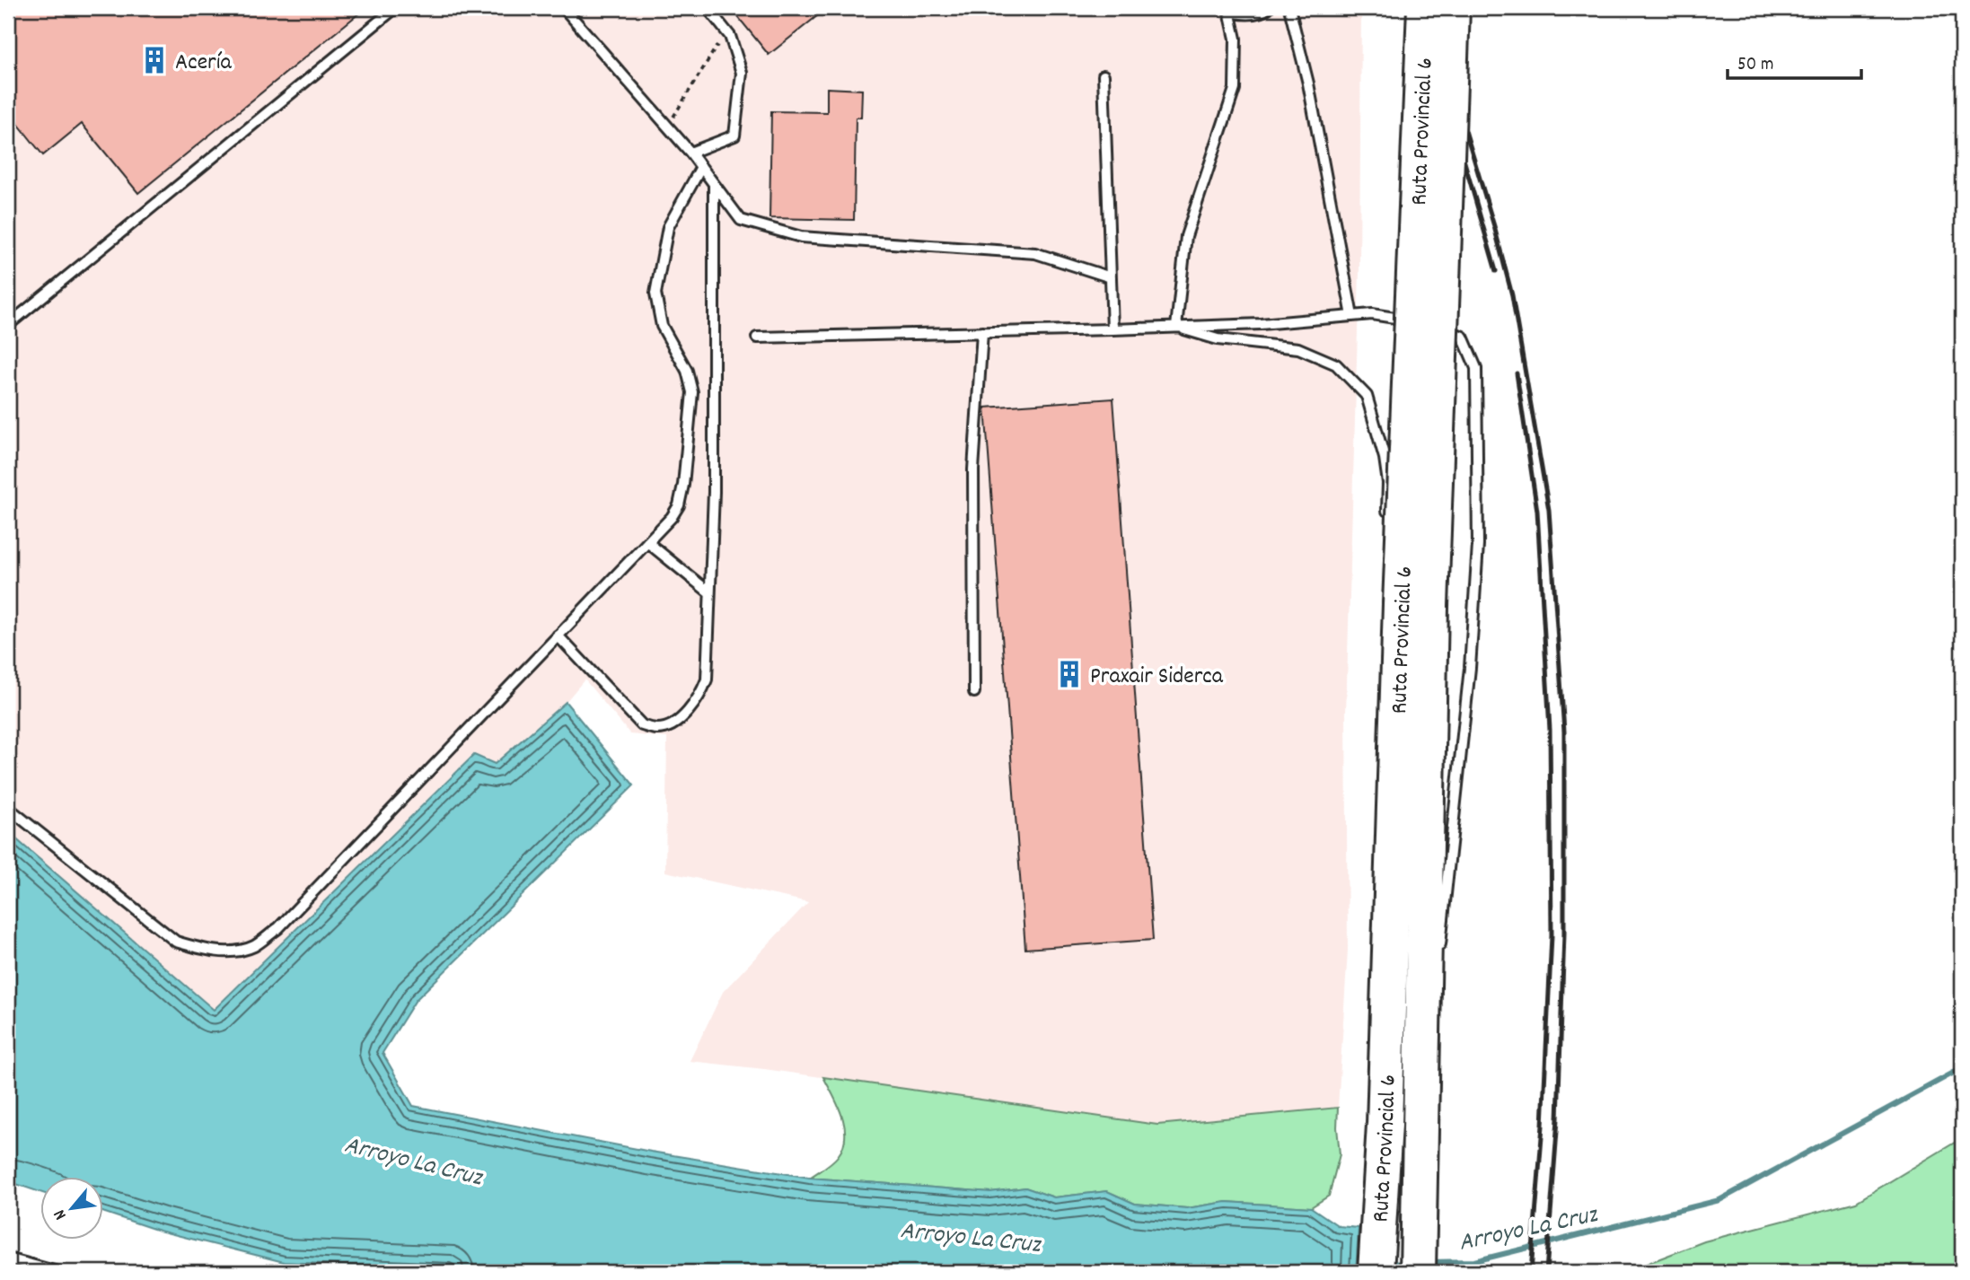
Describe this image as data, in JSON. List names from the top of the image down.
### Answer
{
  "streets": {
    "highway": ["Ruta Provincial 6"]
  },
  "water": ["Arroyo La Cruz"],
  "places": {
    "building": ["Acería", "Praxair Siderca"]
  },
  "scale_bar": "50 m",
  "north": "bottom left"
}
